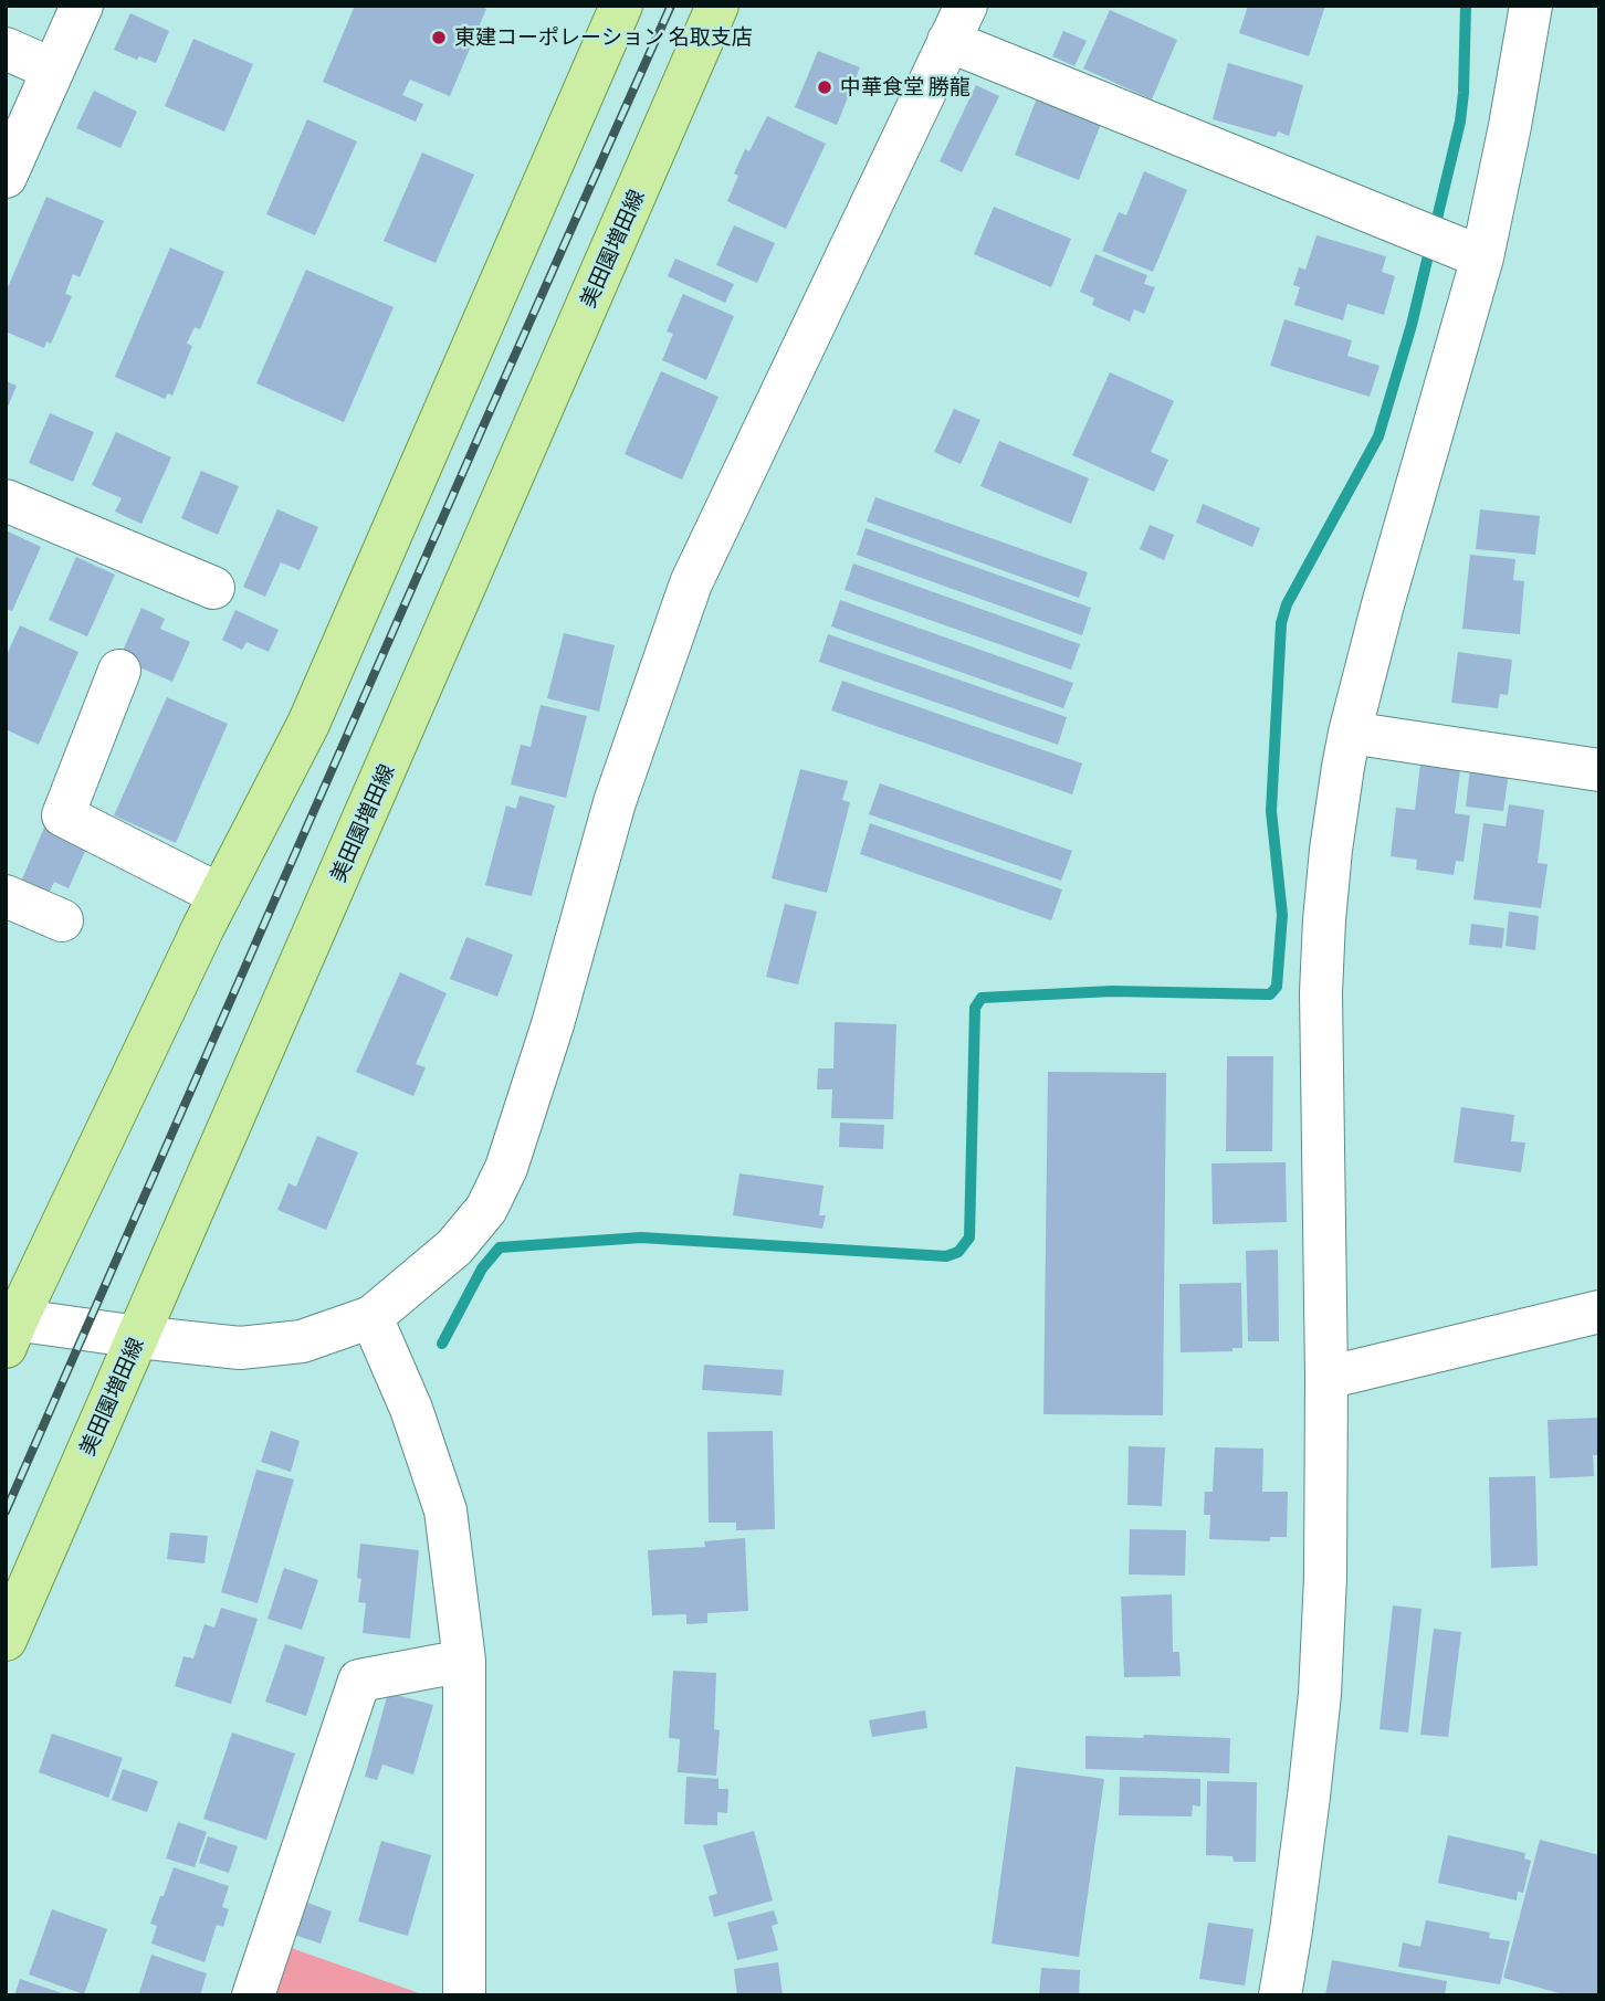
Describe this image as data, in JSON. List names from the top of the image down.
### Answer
{
  "streets": {
    "main road": ["美田園増田線"]
  },
  "places": ["東建コーポレーション 名取支店", "中華食堂 勝龍"]
}
